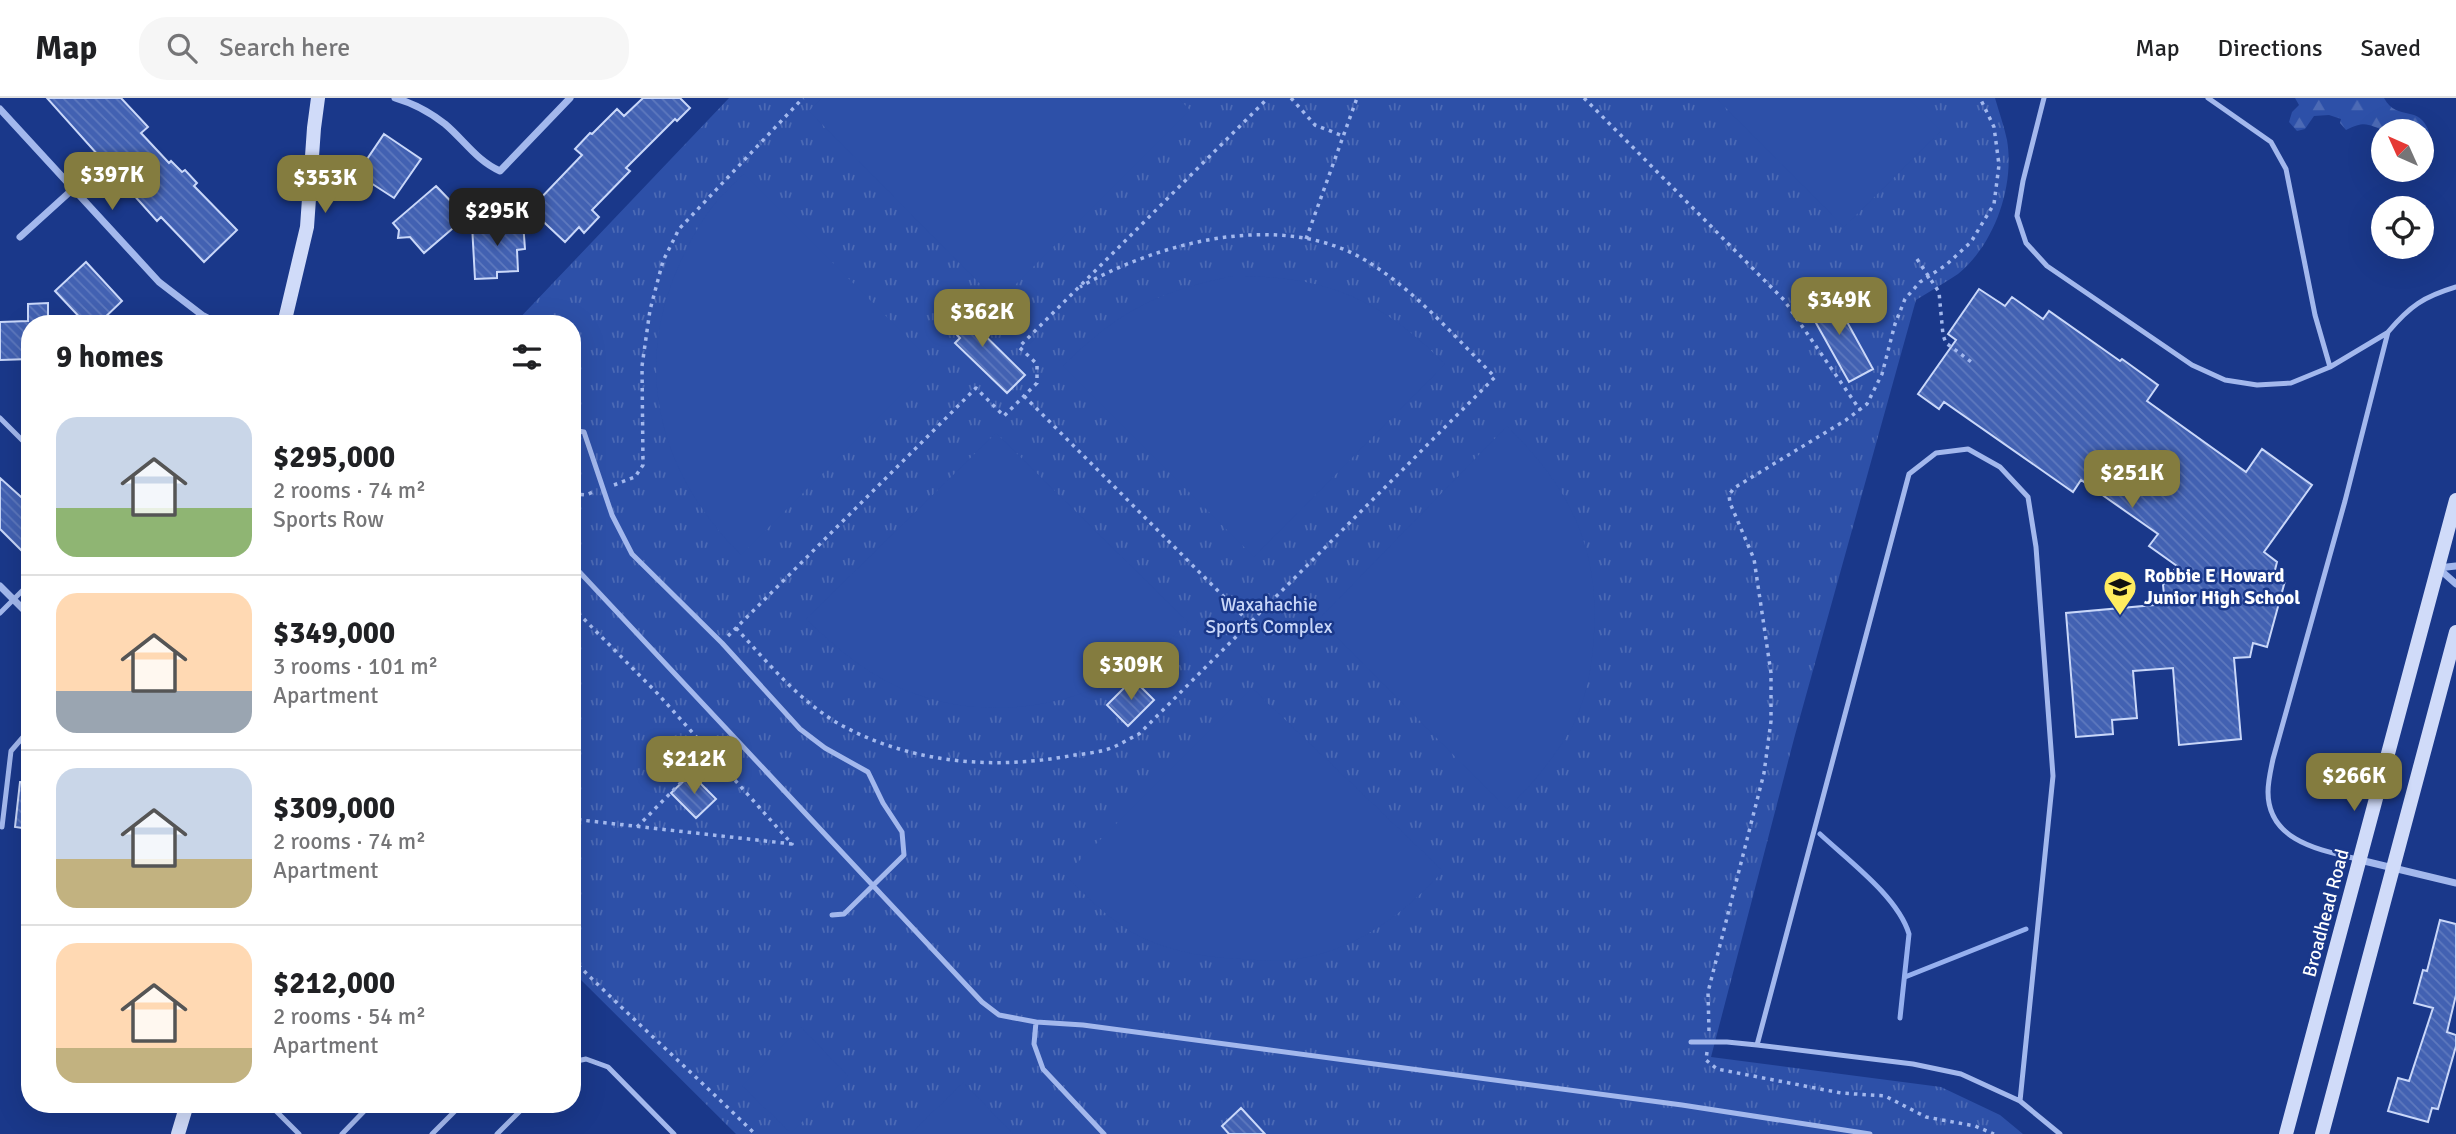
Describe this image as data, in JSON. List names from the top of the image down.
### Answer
{
  "streets": {
    "street": ["Broadhead Road"]
  },
  "parks": ["Waxahachie Sports Complex"],
  "places": {
    "school or university": ["Robbie E Howard Junior High School"]
  },
  "north": "top left",
  "page": {
    "header": "Map",
    "search": "Search here",
    "nav": ["Map", "Directions", "Saved"],
    "price": [
      "$397K",
      "$353K",
      "$295K",
      "$349K",
      "$362K",
      "$251K",
      "$309K",
      "$212K",
      "$266K"
    ],
    "heading": "9 homes",
    "list": [
      {
        "name": "$295,000",
        "note": "2 rooms · 74 m² · Sports Row"
      },
      {
        "name": "$349,000",
        "note": "3 rooms · 101 m² · Apartment"
      },
      {
        "name": "$309,000",
        "note": "2 rooms · 74 m² · Apartment"
      },
      {
        "name": "$212,000",
        "note": "2 rooms · 54 m² · Apartment"
      }
    ]
  }
}
